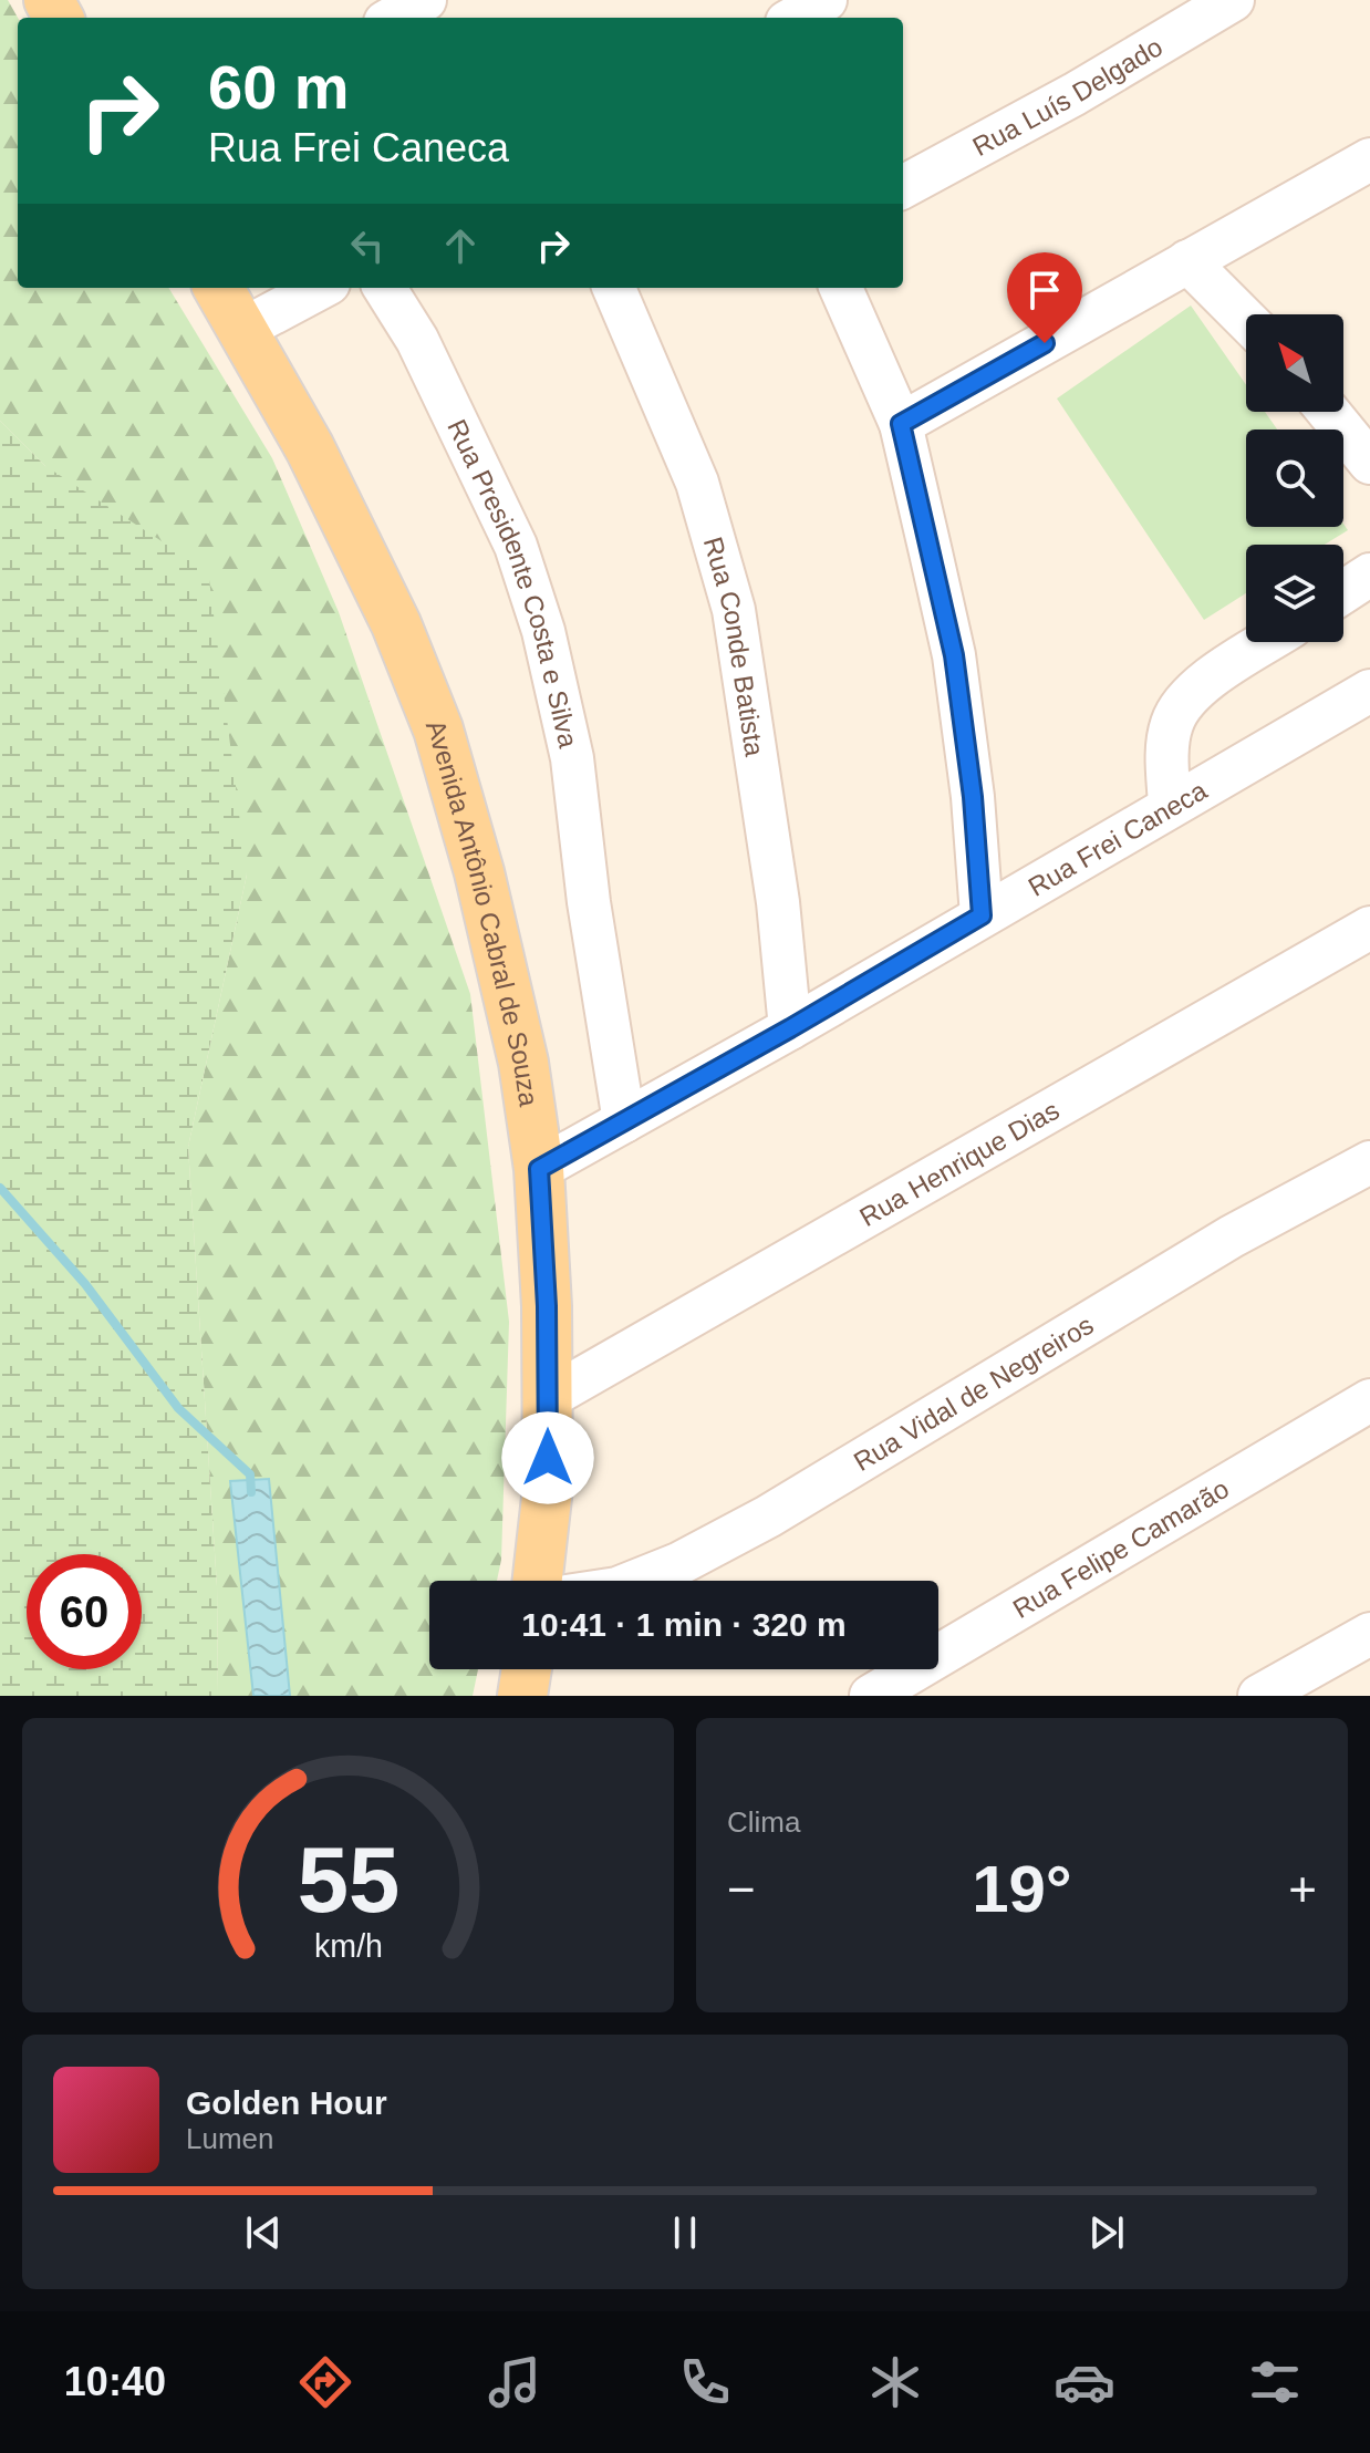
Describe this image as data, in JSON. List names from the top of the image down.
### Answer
{
  "streets": {
    "main road": ["Avenida Antônio Cabral de Souza"],
    "street": [
      "Rua Luís Delgado",
      "Rua Presidente Costa e Silva",
      "Rua Conde Batista",
      "Rua Frei Caneca",
      "Rua Henrique Dias",
      "Rua Vidal de Negreiros",
      "Rua Felipe Camarão"
    ]
  },
  "crossings": [
    ["Rua Presidente Costa e Silva", "Rua Frei Caneca"],
    ["Rua Conde Batista", "Rua Frei Caneca"],
    ["Rua Frei Caneca", "Avenida Antônio Cabral de Souza"],
    ["Avenida Antônio Cabral de Souza", "Rua Henrique Dias"]
  ],
  "north": "top left",
  "page": {
    "turn": ["60 m", "Rua Frei Caneca"],
    "limit": "60",
    "trip": "10:41 · 1 min · 320 m",
    "tile": "Clima",
    "heat": ["−", "19°", "+"],
    "song": ["Golden Hour", "Lumen"],
    "tabs": "10:40",
    "gauge": ["55", "km/h"]
  }
}
